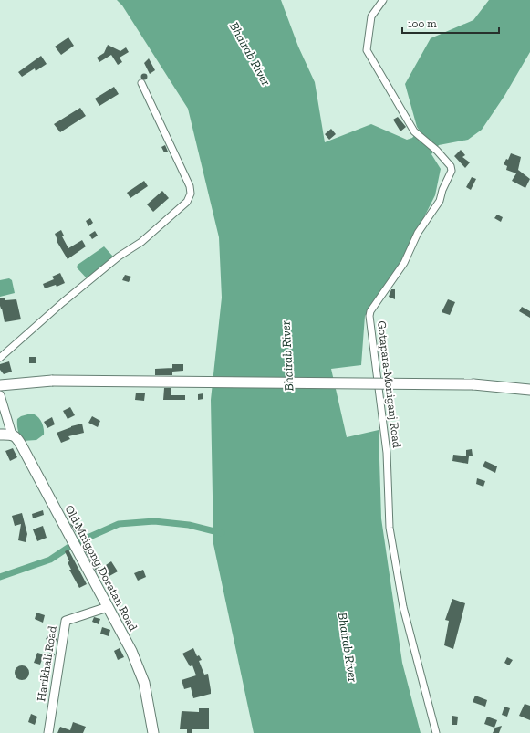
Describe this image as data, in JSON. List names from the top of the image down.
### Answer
{
  "streets": {
    "main road": ["Old Mnigong Doratan Road"],
    "street": ["Gotapara-Moniganj Road", "Harikhali Road"]
  },
  "crossings": [
    ["Old Mnigong Doratan Road", "Harikhali Road"]
  ],
  "water": ["Bhairab River"],
  "scale_bar": "100 m"
}
